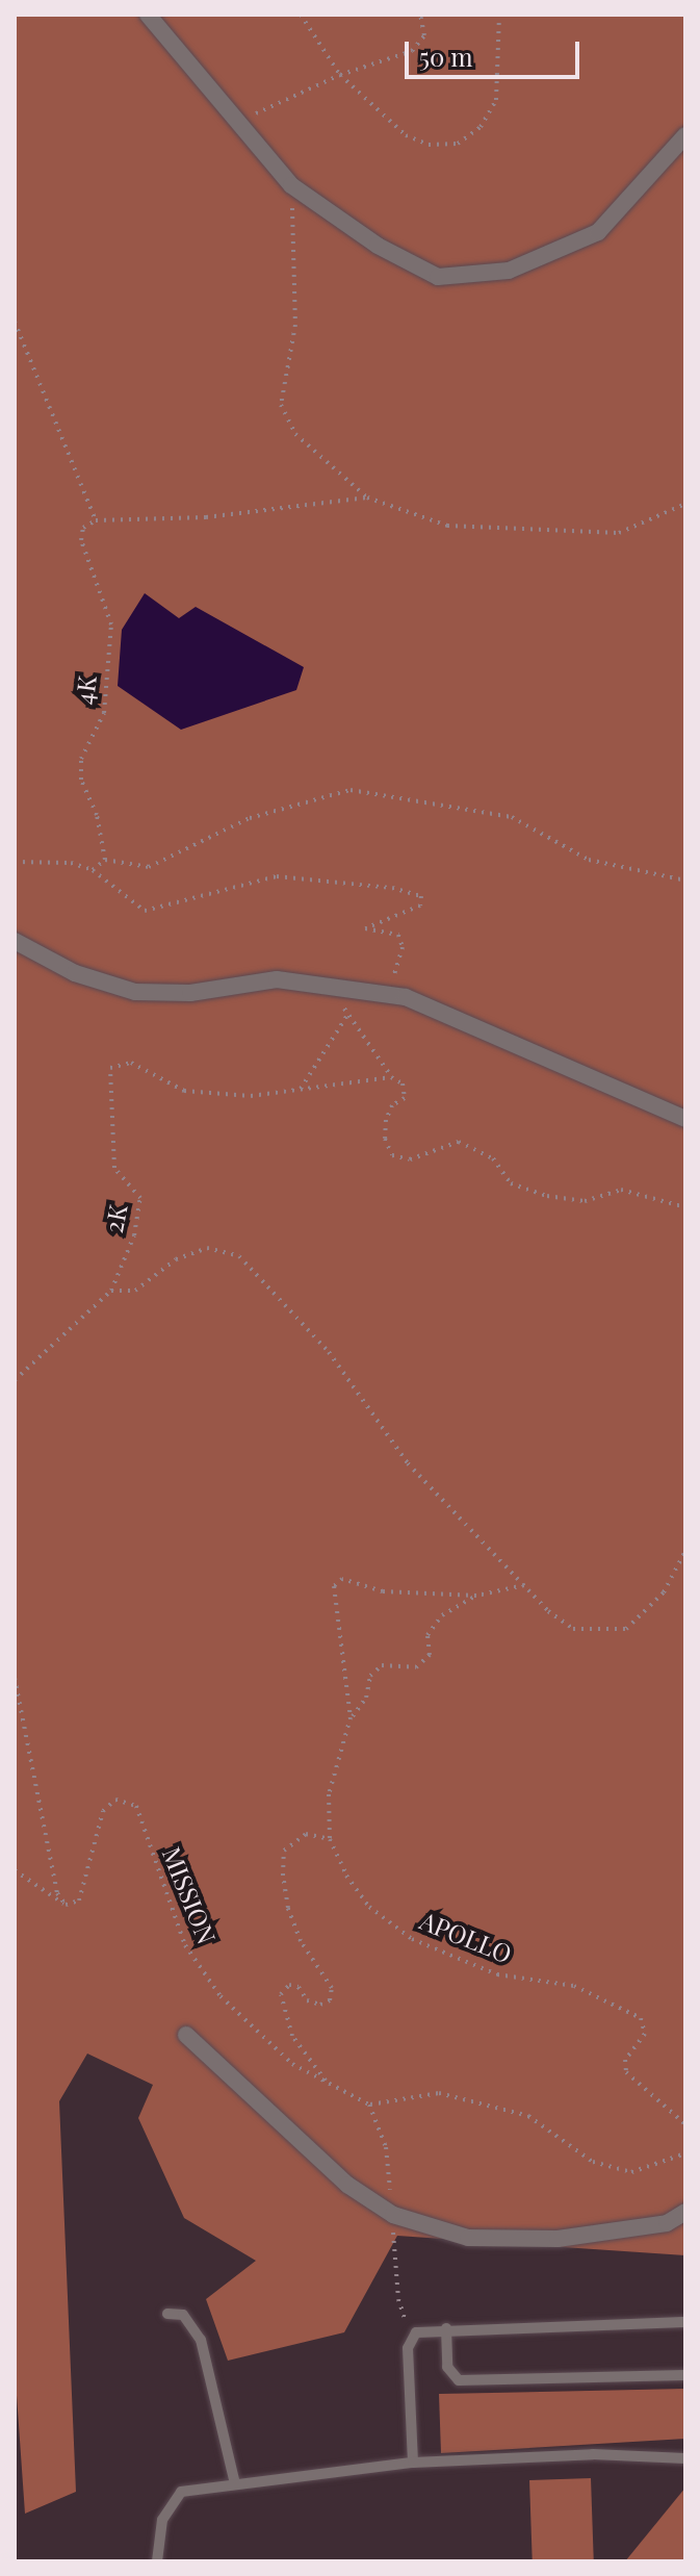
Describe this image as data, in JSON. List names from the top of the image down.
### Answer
{
  "streets": {
    "path": [
      "4K",
      "2K",
      "MISSION",
      "APOLLO"
    ]
  },
  "scale_bar": "50 m"
}
